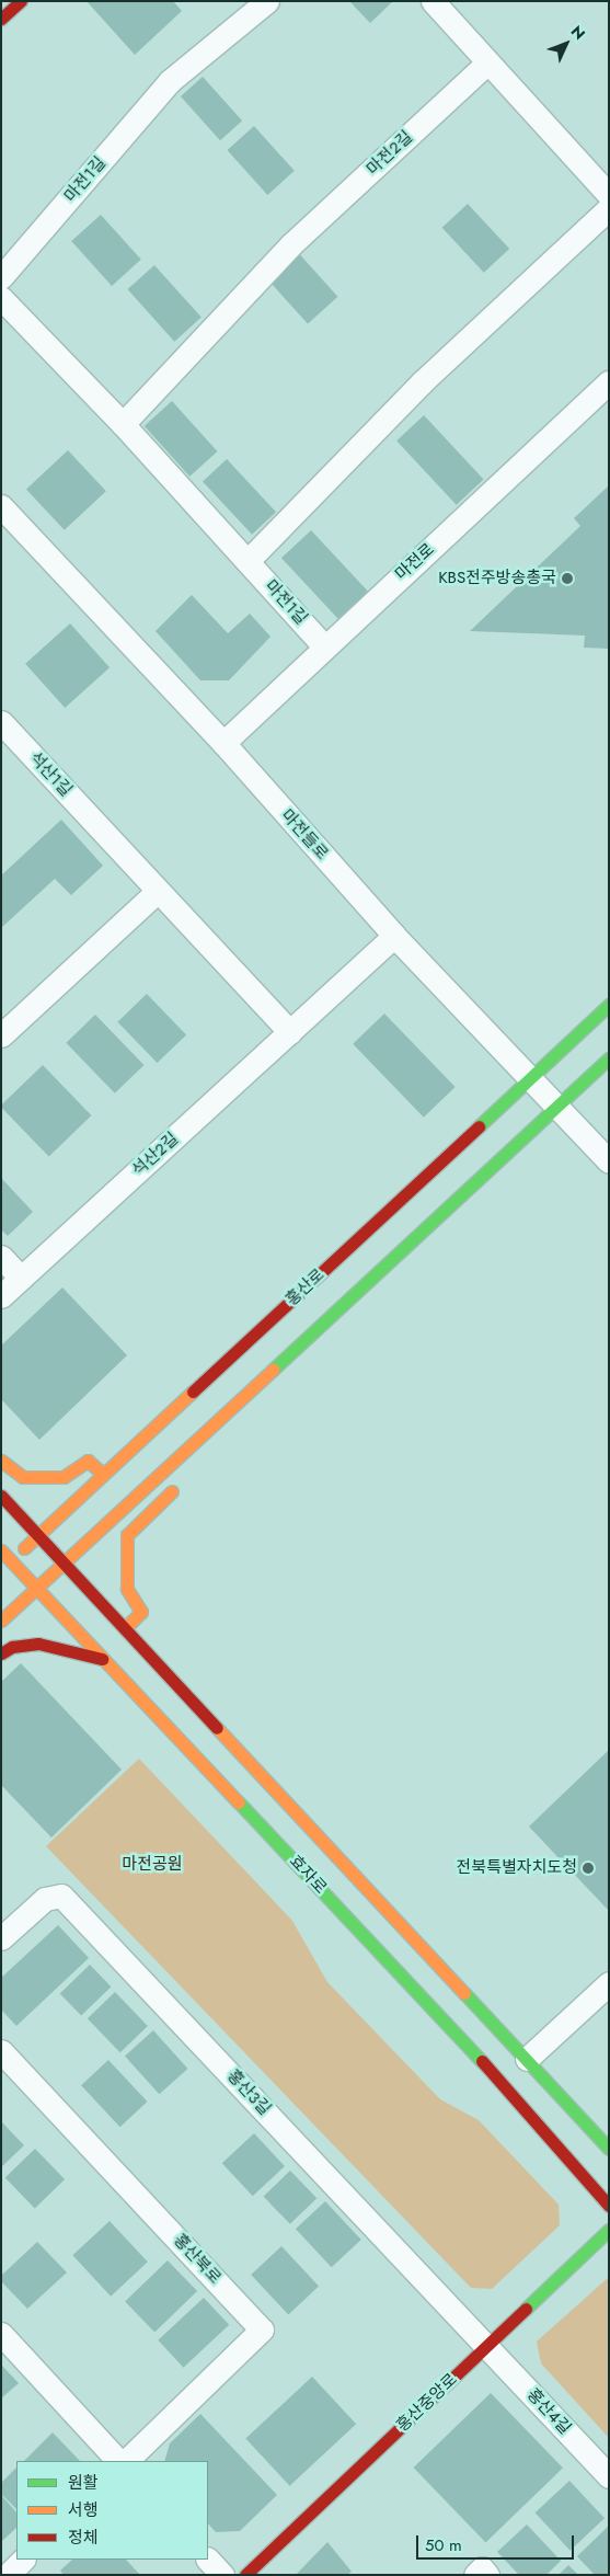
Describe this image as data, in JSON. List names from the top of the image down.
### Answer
{
  "streets": {
    "street": [
      "마전2길",
      "마전1길",
      "마전로",
      "석산1길",
      "마전들로",
      "석산2길",
      "홍산로",
      "효자로",
      "홍산3길",
      "홍산북로",
      "홍산중앙로",
      "홍산4길"
    ]
  },
  "crossings": [
    ["마전2길", "마전1길"],
    ["마전1길", "마전로"],
    ["마전로", "마전들로"],
    ["마전들로", "석산2길"],
    ["마전들로", "홍산로"],
    ["홍산로", "효자로"],
    ["홍산3길", "홍산중앙로"],
    ["홍산3길", "홍산4길"],
    ["홍산중앙로", "홍산4길"]
  ],
  "parks": ["마전공원"],
  "places": ["KBS전주방송총국", "전북특별자치도청"],
  "legend": ["원활", "서행", "정체"],
  "scale_bar": "50 m",
  "north": "top right"
}
